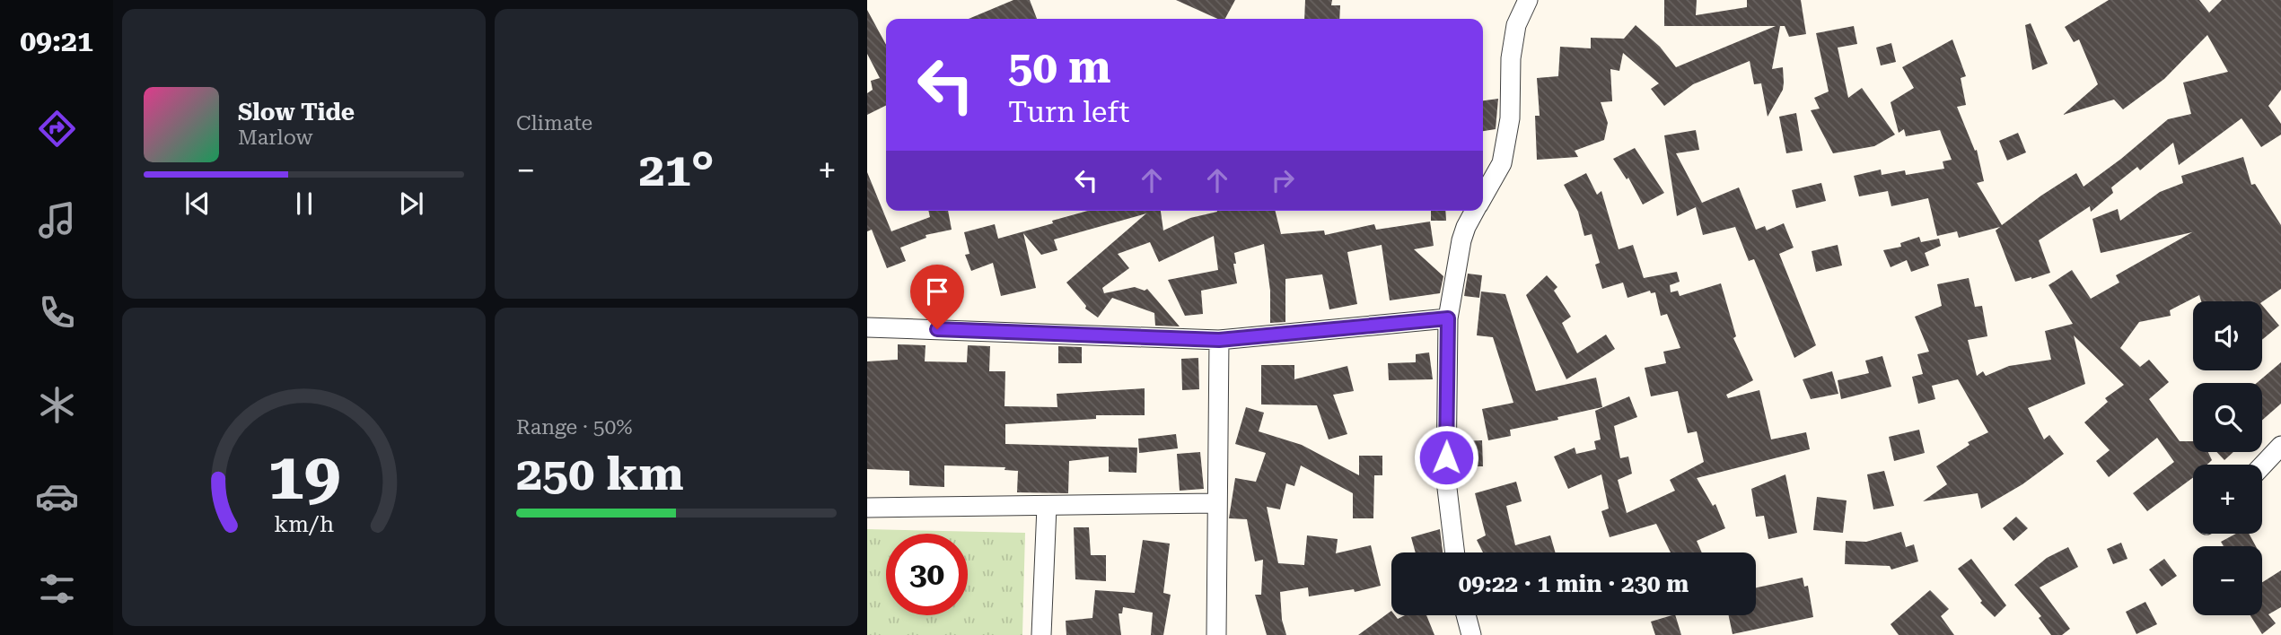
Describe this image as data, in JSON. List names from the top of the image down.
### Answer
{
  "page": {
    "tabs": "09:21",
    "tile": [
      "Climate",
      ["Range · 50%", "250 km"]
    ],
    "turn": ["50 m", "Turn left"],
    "song": ["Slow Tide", "Marlow"],
    "heat": ["−", "21°", "+"],
    "map_buttons": ["+", "−"],
    "limit": "30",
    "trip": "09:22 · 1 min · 230 m",
    "gauge": ["19", "km/h"]
  }
}
